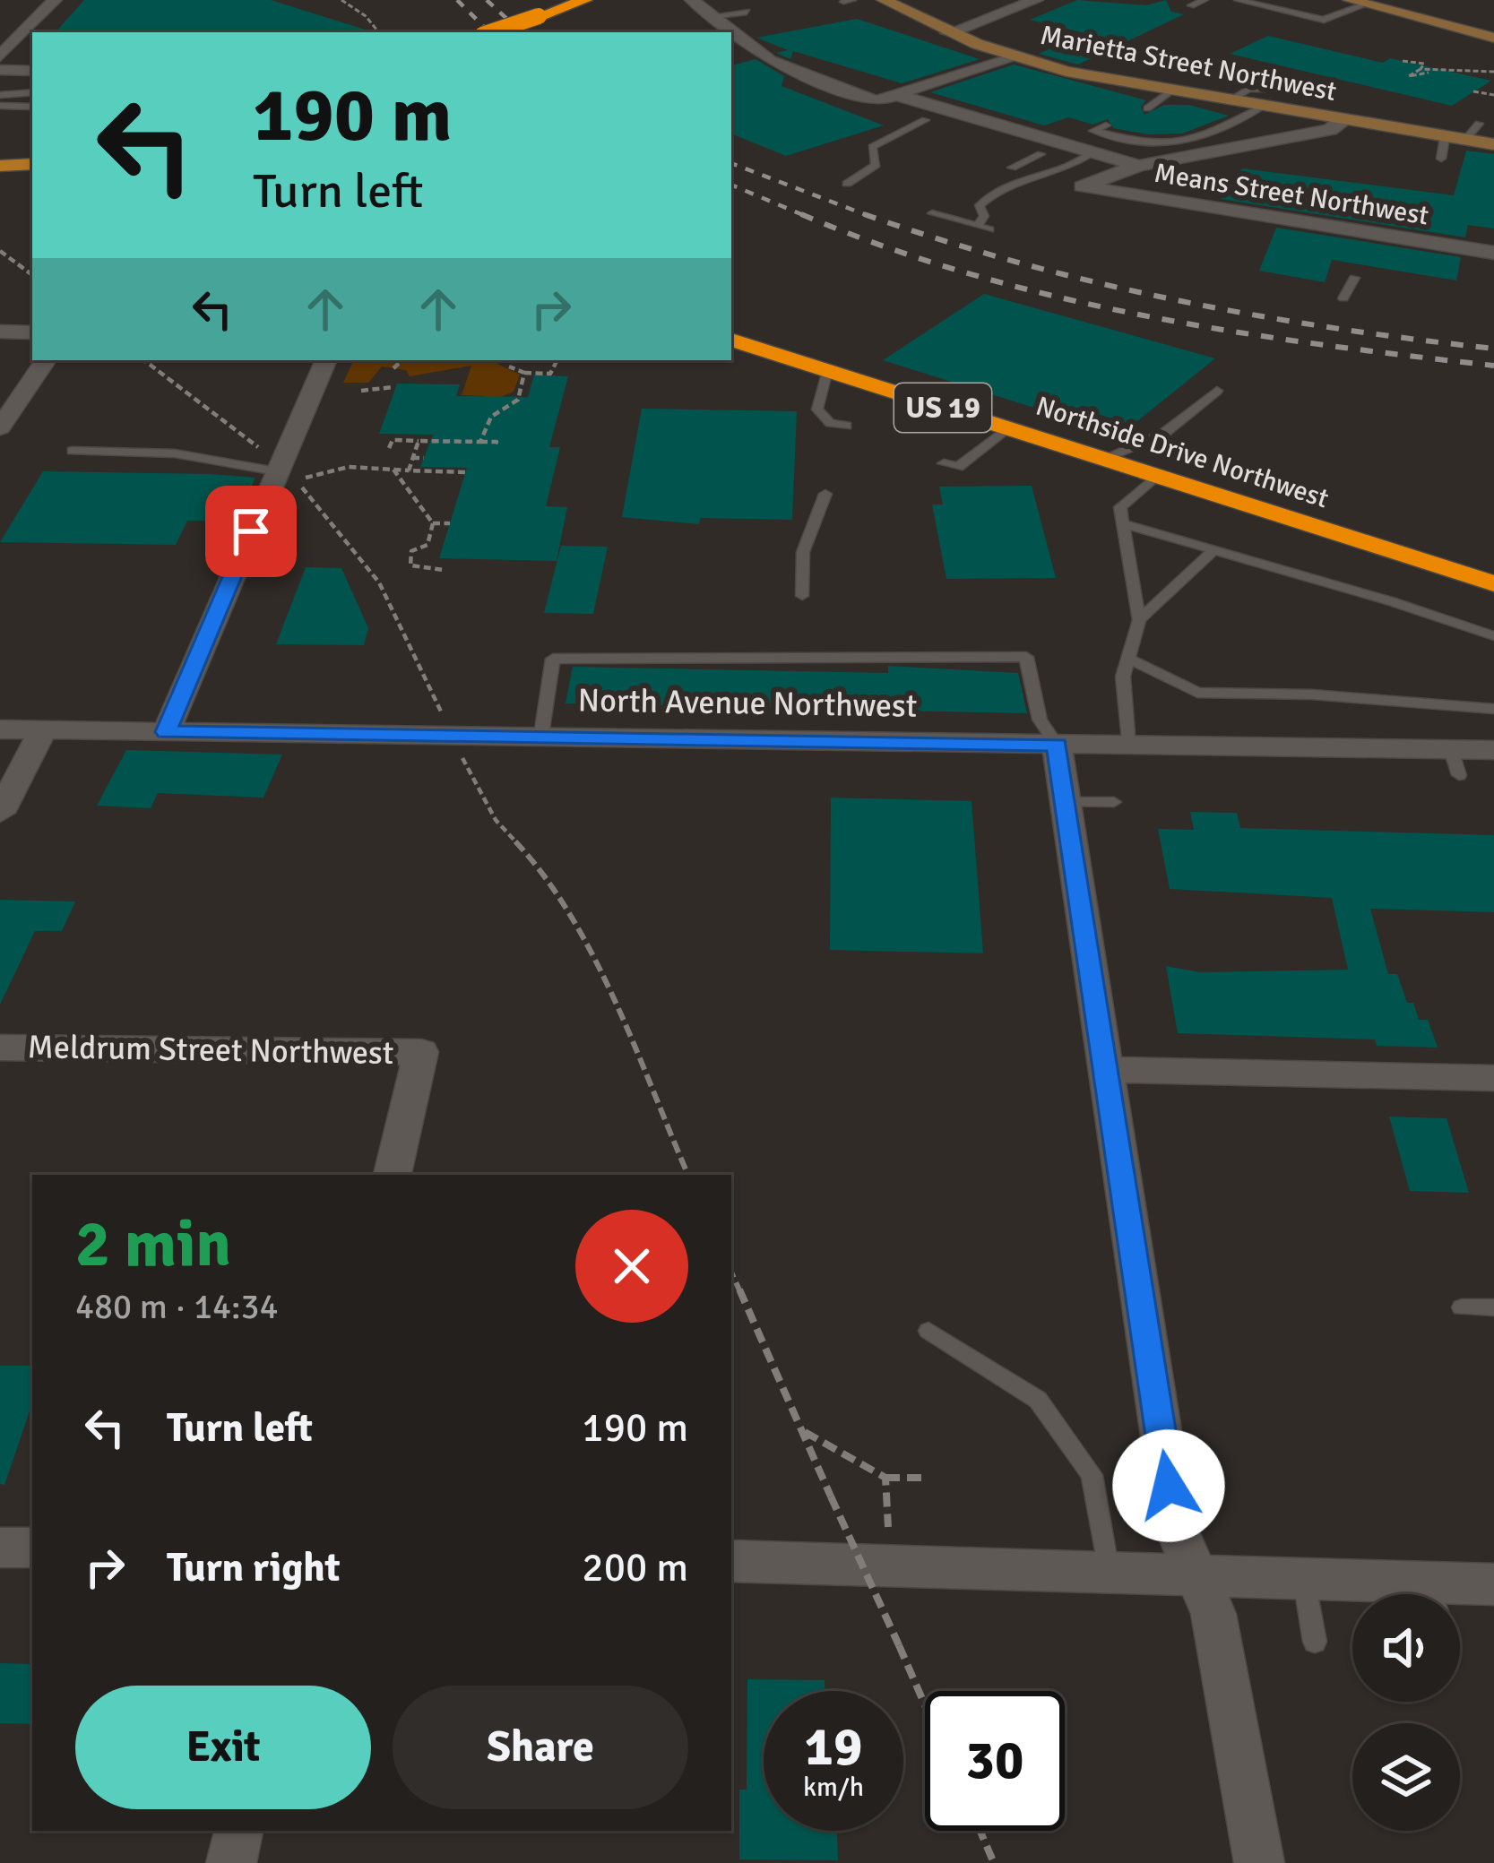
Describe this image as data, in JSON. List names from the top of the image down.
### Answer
{
  "streets": {
    "highway": ["US 19", "Northside Drive Northwest"],
    "main road": ["Marietta Street Northwest"],
    "street": ["Means Street Northwest", "North Avenue Northwest", "Meldrum Street Northwest"]
  },
  "page": {
    "turn": ["190 m", "Turn left"],
    "heading": ["2 min", "480 m · 14:34"],
    "list": [
      {
        "name": "Turn left",
        "value": "190 m"
      },
      {
        "name": "Turn right",
        "value": "200 m"
      }
    ],
    "buttons": ["Exit", "Share"],
    "speed": "19 km/h",
    "limit": "30"
  }
}
